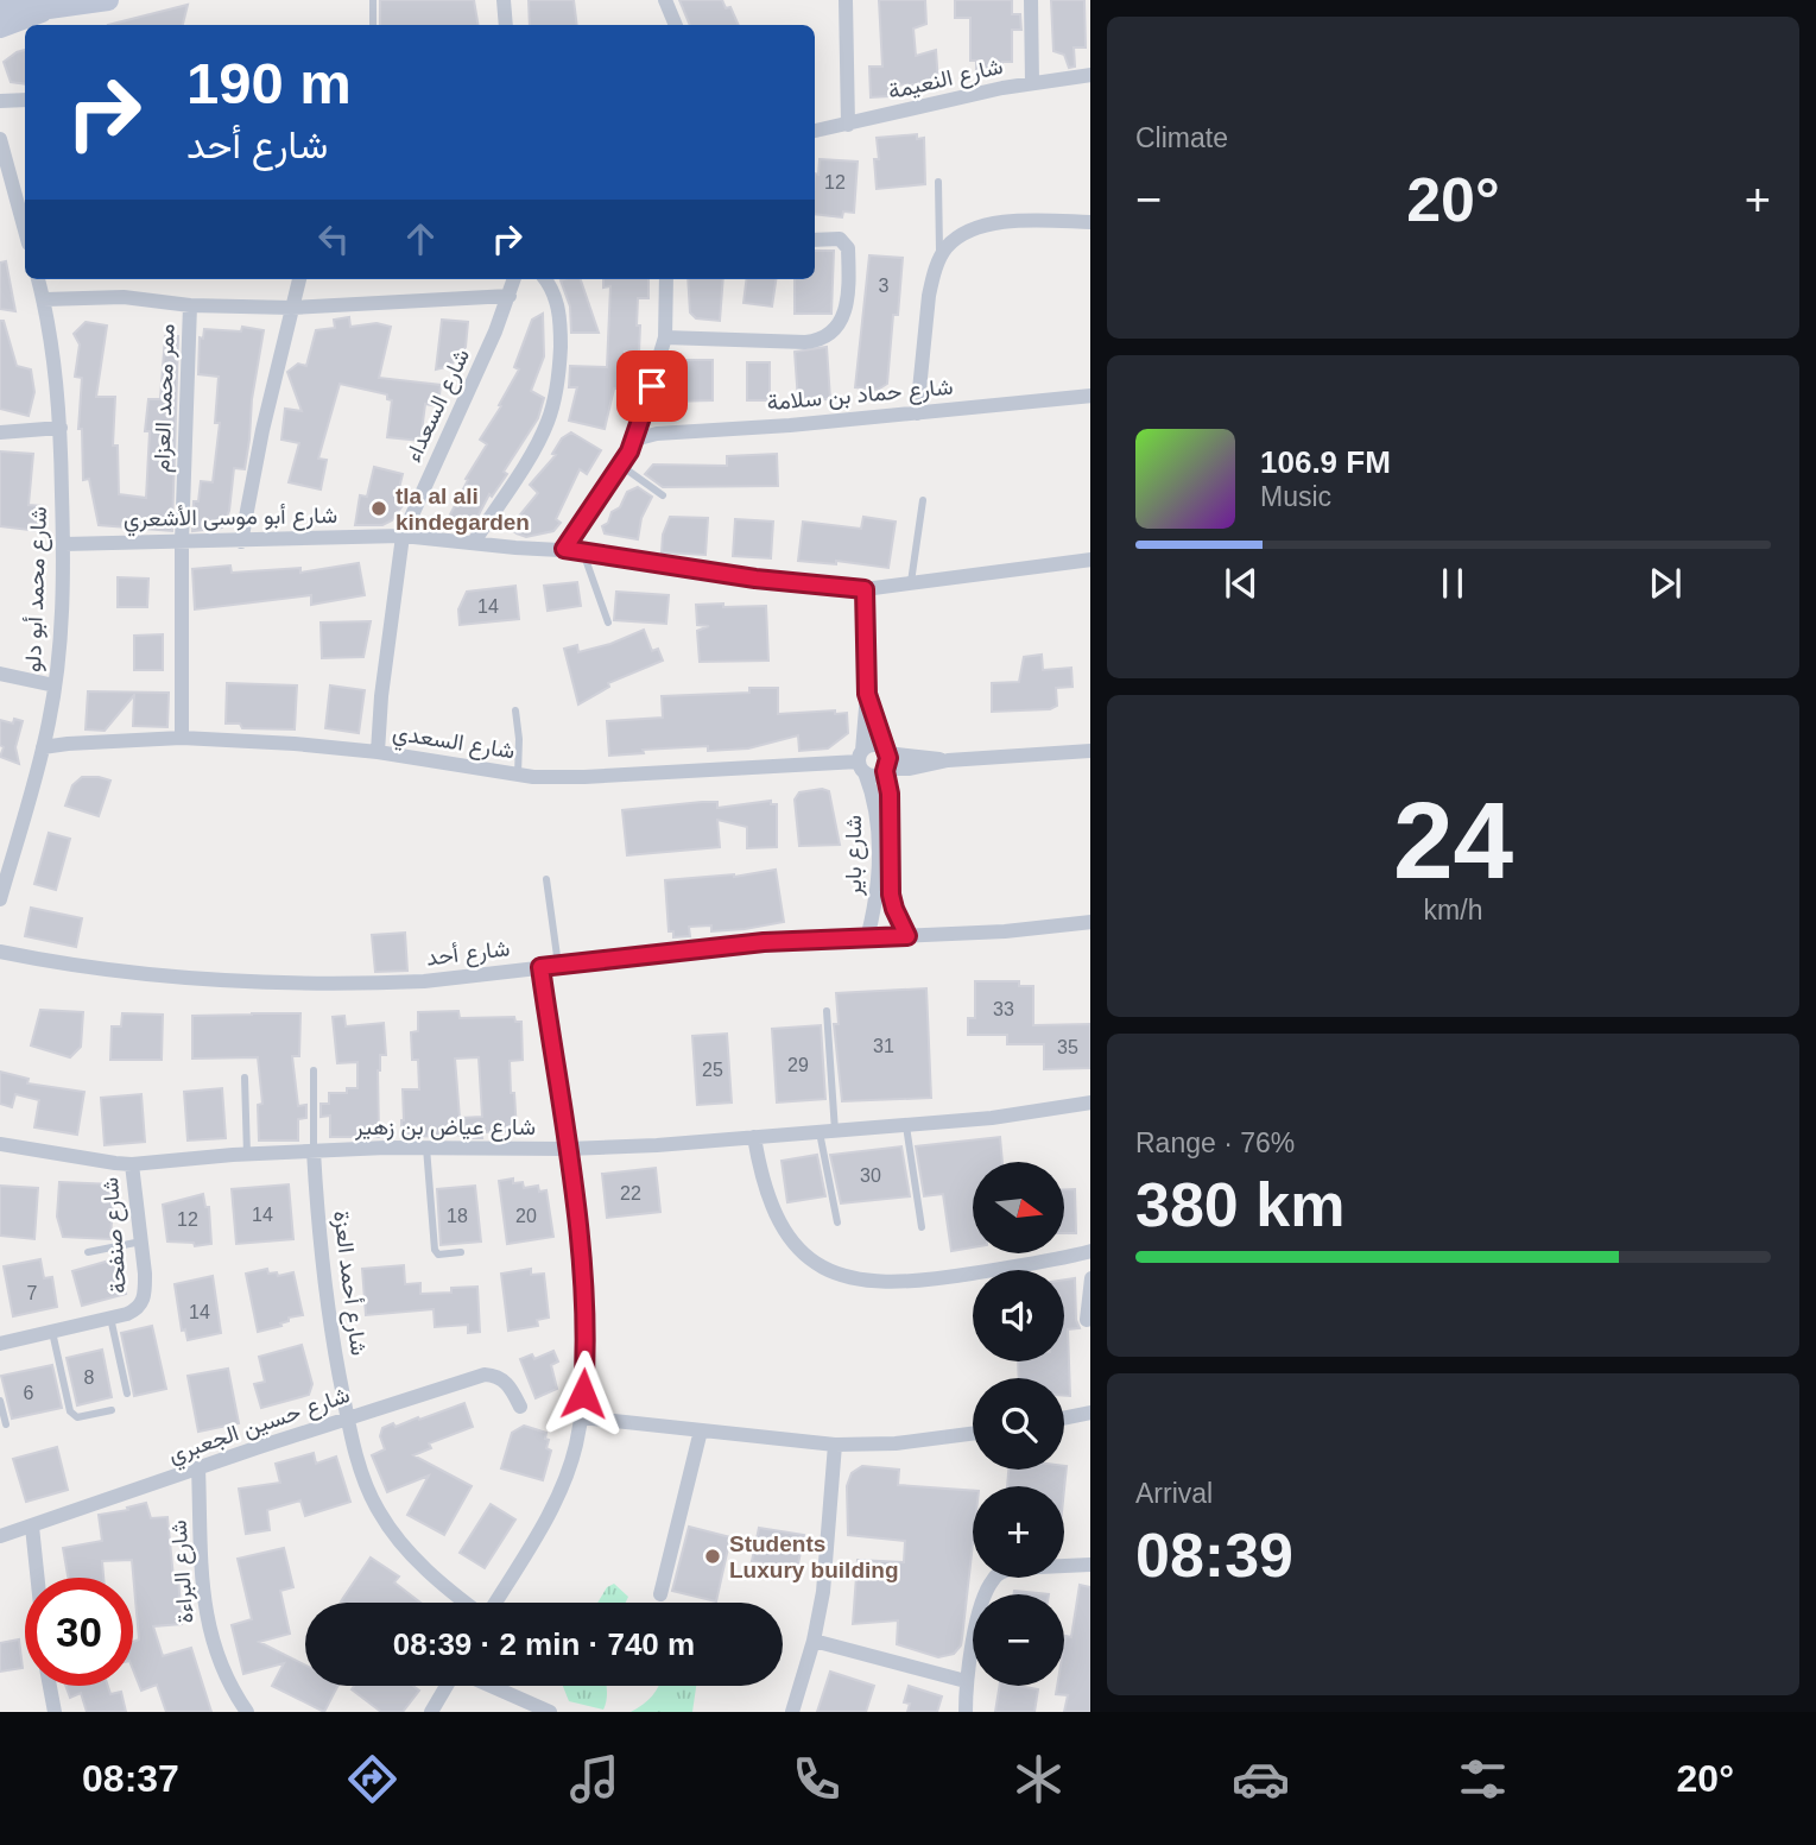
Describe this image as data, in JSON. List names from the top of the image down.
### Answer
{
  "streets": {
    "street": [
      "شارع النعيمة",
      "شارع حماد بن سلامة",
      "ممر محمد العزام",
      "شارع السعداء",
      "شارع أبو موسى الأشعري",
      "شارع محمد أبو دلو",
      "شارع السعدي",
      "شارع باير",
      "شارع أحد",
      "شارع عياض بن زهير",
      "شارع صنفحة",
      "شارع أحمد العزة",
      "شارع حسين الجعبري",
      "شارع البراءة"
    ]
  },
  "crossings": [
    ["ممر محمد العزام", "شارع أبو موسى الأشعري"],
    ["ممر محمد العزام", "شارع السعدي"],
    ["شارع السعداء", "شارع أبو موسى الأشعري"],
    ["شارع السعداء", "شارع السعدي"],
    ["شارع أبو موسى الأشعري", "شارع محمد أبو دلو"],
    ["شارع أبو موسى الأشعري", "شارع باير"],
    ["شارع محمد أبو دلو", "شارع السعدي"],
    ["شارع السعدي", "شارع باير"],
    ["شارع باير", "شارع أحد"],
    ["شارع عياض بن زهير", "شارع صنفحة"],
    ["شارع عياض بن زهير", "شارع أحمد العزة"],
    ["شارع أحمد العزة", "شارع حسين الجعبري"],
    ["شارع حسين الجعبري", "شارع البراءة"]
  ],
  "places": ["tla al ali kindegarden", "Students Luxury building"],
  "house_numbers": [
    "12",
    "3",
    "14",
    "33",
    "31",
    "35",
    "29",
    "25",
    "30",
    "22",
    "14",
    "18",
    "20",
    "12",
    "7",
    "14",
    "8",
    "6"
  ],
  "north": "right",
  "page": {
    "tile": [
      "Climate",
      ["24", "km/h"],
      ["Range · 76%", "380 km"],
      ["Arrival", "08:39"]
    ],
    "turn": ["190 m", "شارع أحد"],
    "heat": ["−", "20°", "+"],
    "song": ["106.9 FM", "Music"],
    "map_buttons": ["+", "−"],
    "limit": "30",
    "trip": "08:39 · 2 min · 740 m",
    "tabs": ["08:37", "20°"]
  }
}
